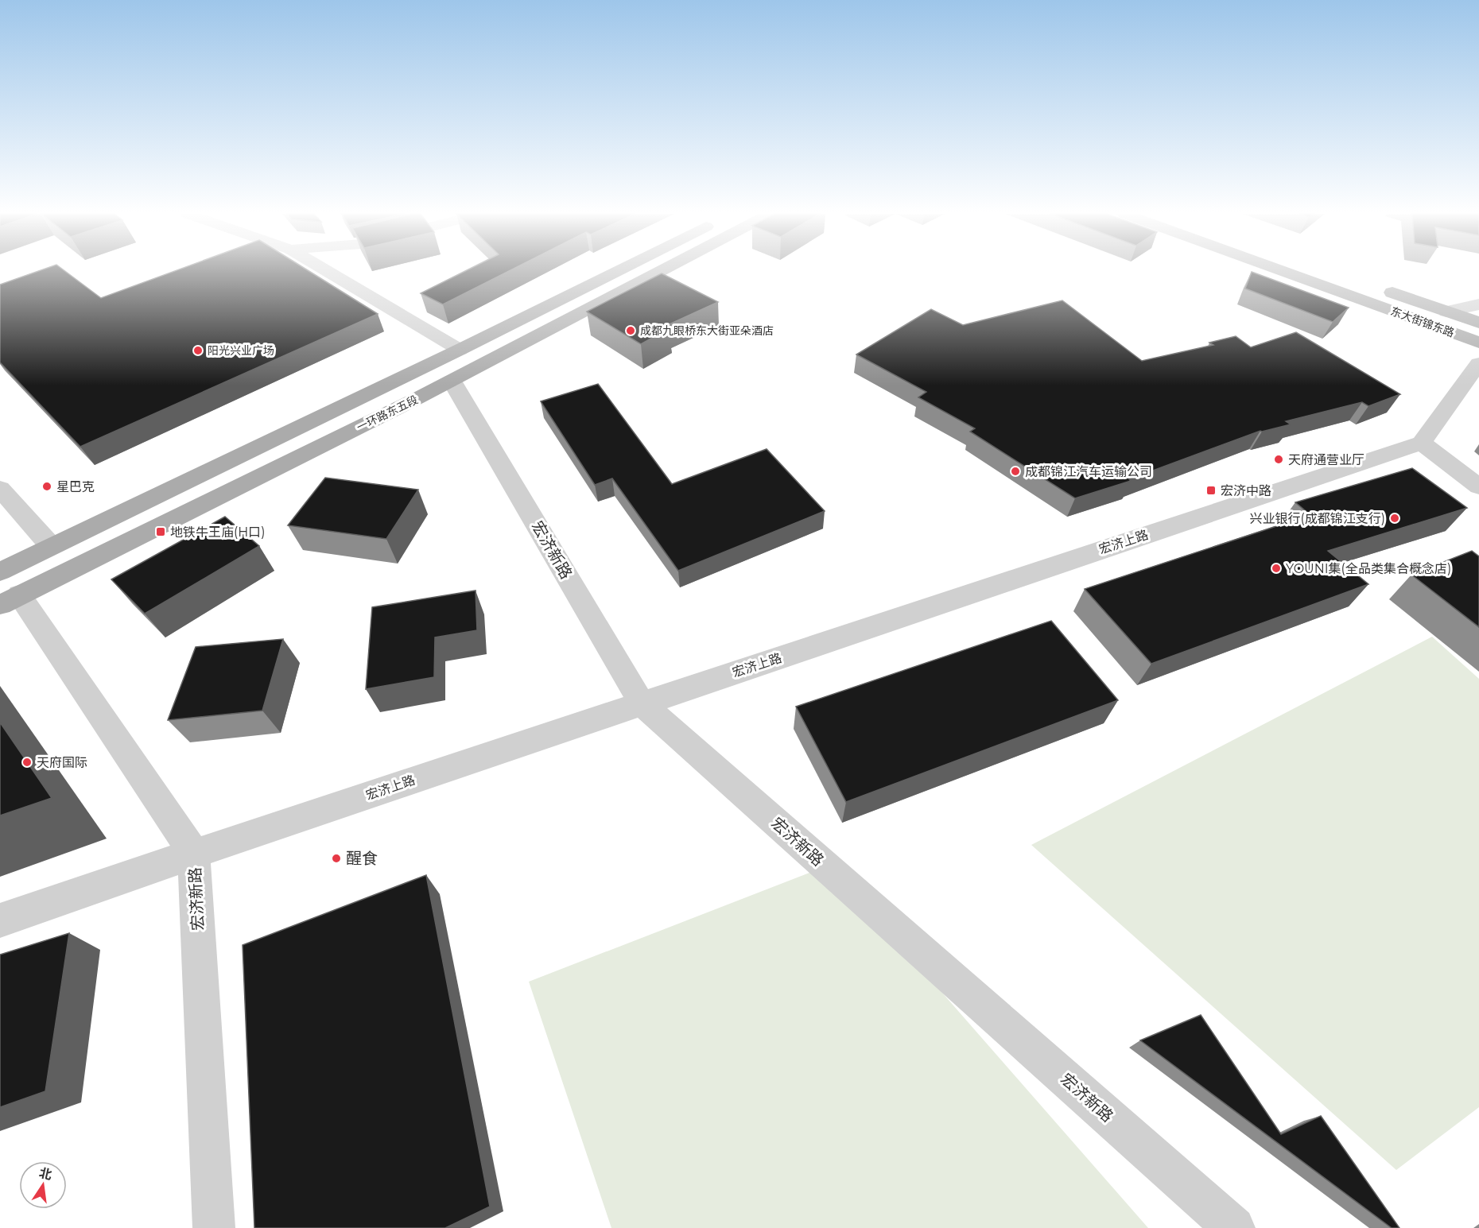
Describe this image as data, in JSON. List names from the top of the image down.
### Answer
{
  "streets": {
    "main road": ["东大街锦东路", "一环路东五段"],
    "street": ["宏济上路", "宏济新路"]
  },
  "crossings": [
    ["一环路东五段", "宏济新路"],
    ["宏济上路", "宏济新路"]
  ],
  "places": {
    "other": [
      "成都九眼桥东大街亚朵酒店",
      "阳光兴业广场",
      "天府通营业厅",
      "成都锦江汽车运输公司",
      "星巴克",
      "兴业银行(成都锦江支行)",
      "YOUNI集(全品类集合概念店)",
      "天府国际",
      "醒食"
    ],
    "transit": ["宏济中路", "地铁牛王庙(H口)"]
  },
  "north": "top"
}
